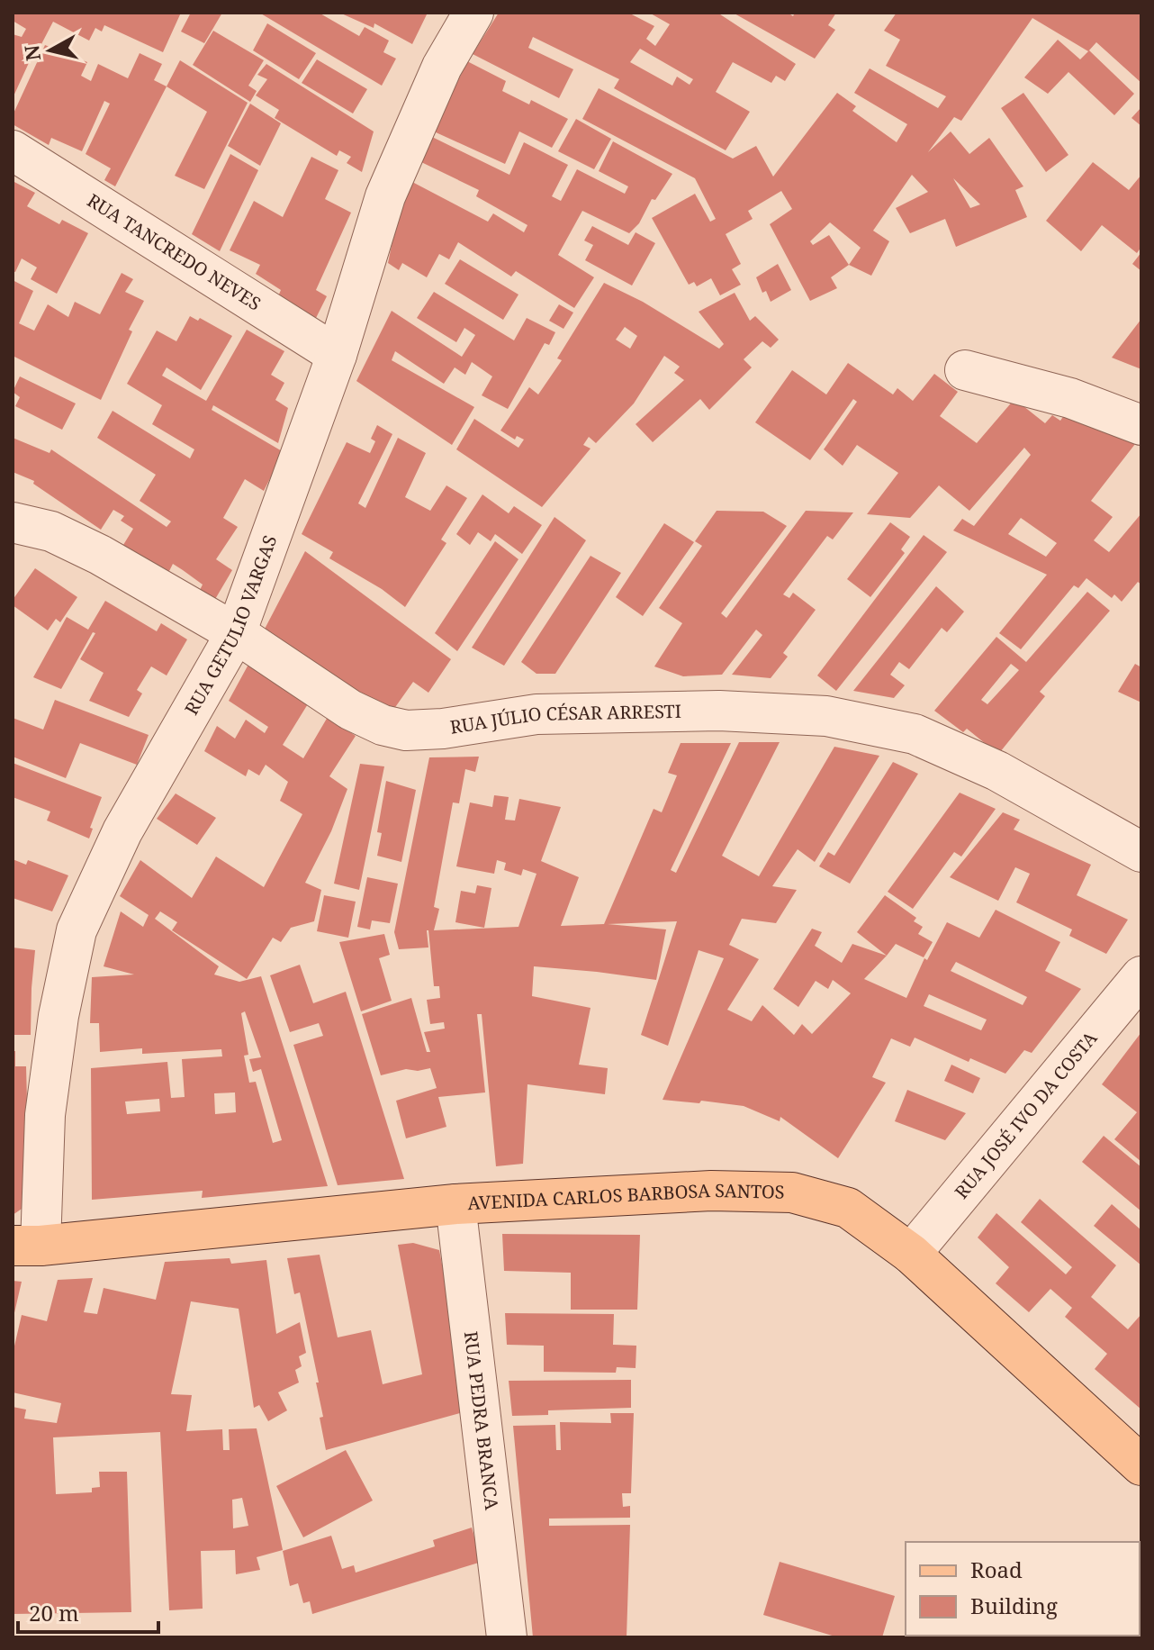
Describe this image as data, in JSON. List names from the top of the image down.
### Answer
{
  "streets": {
    "main road": ["AVENIDA CARLOS BARBOSA SANTOS"],
    "street": [
      "RUA TANCREDO NEVES",
      "RUA GETULIO VARGAS",
      "RUA JÚLIO CÉSAR ARRESTI",
      "RUA JOSÉ IVO DA COSTA",
      "RUA PEDRA BRANCA"
    ]
  },
  "crossings": [
    ["RUA TANCREDO NEVES", "RUA GETULIO VARGAS"],
    ["RUA GETULIO VARGAS", "RUA JÚLIO CÉSAR ARRESTI"],
    ["RUA GETULIO VARGAS", "AVENIDA CARLOS BARBOSA SANTOS"],
    ["RUA JOSÉ IVO DA COSTA", "AVENIDA CARLOS BARBOSA SANTOS"],
    ["AVENIDA CARLOS BARBOSA SANTOS", "RUA PEDRA BRANCA"]
  ],
  "legend": ["Road", "Building"],
  "scale_bar": "20 m",
  "north": "left"
}
